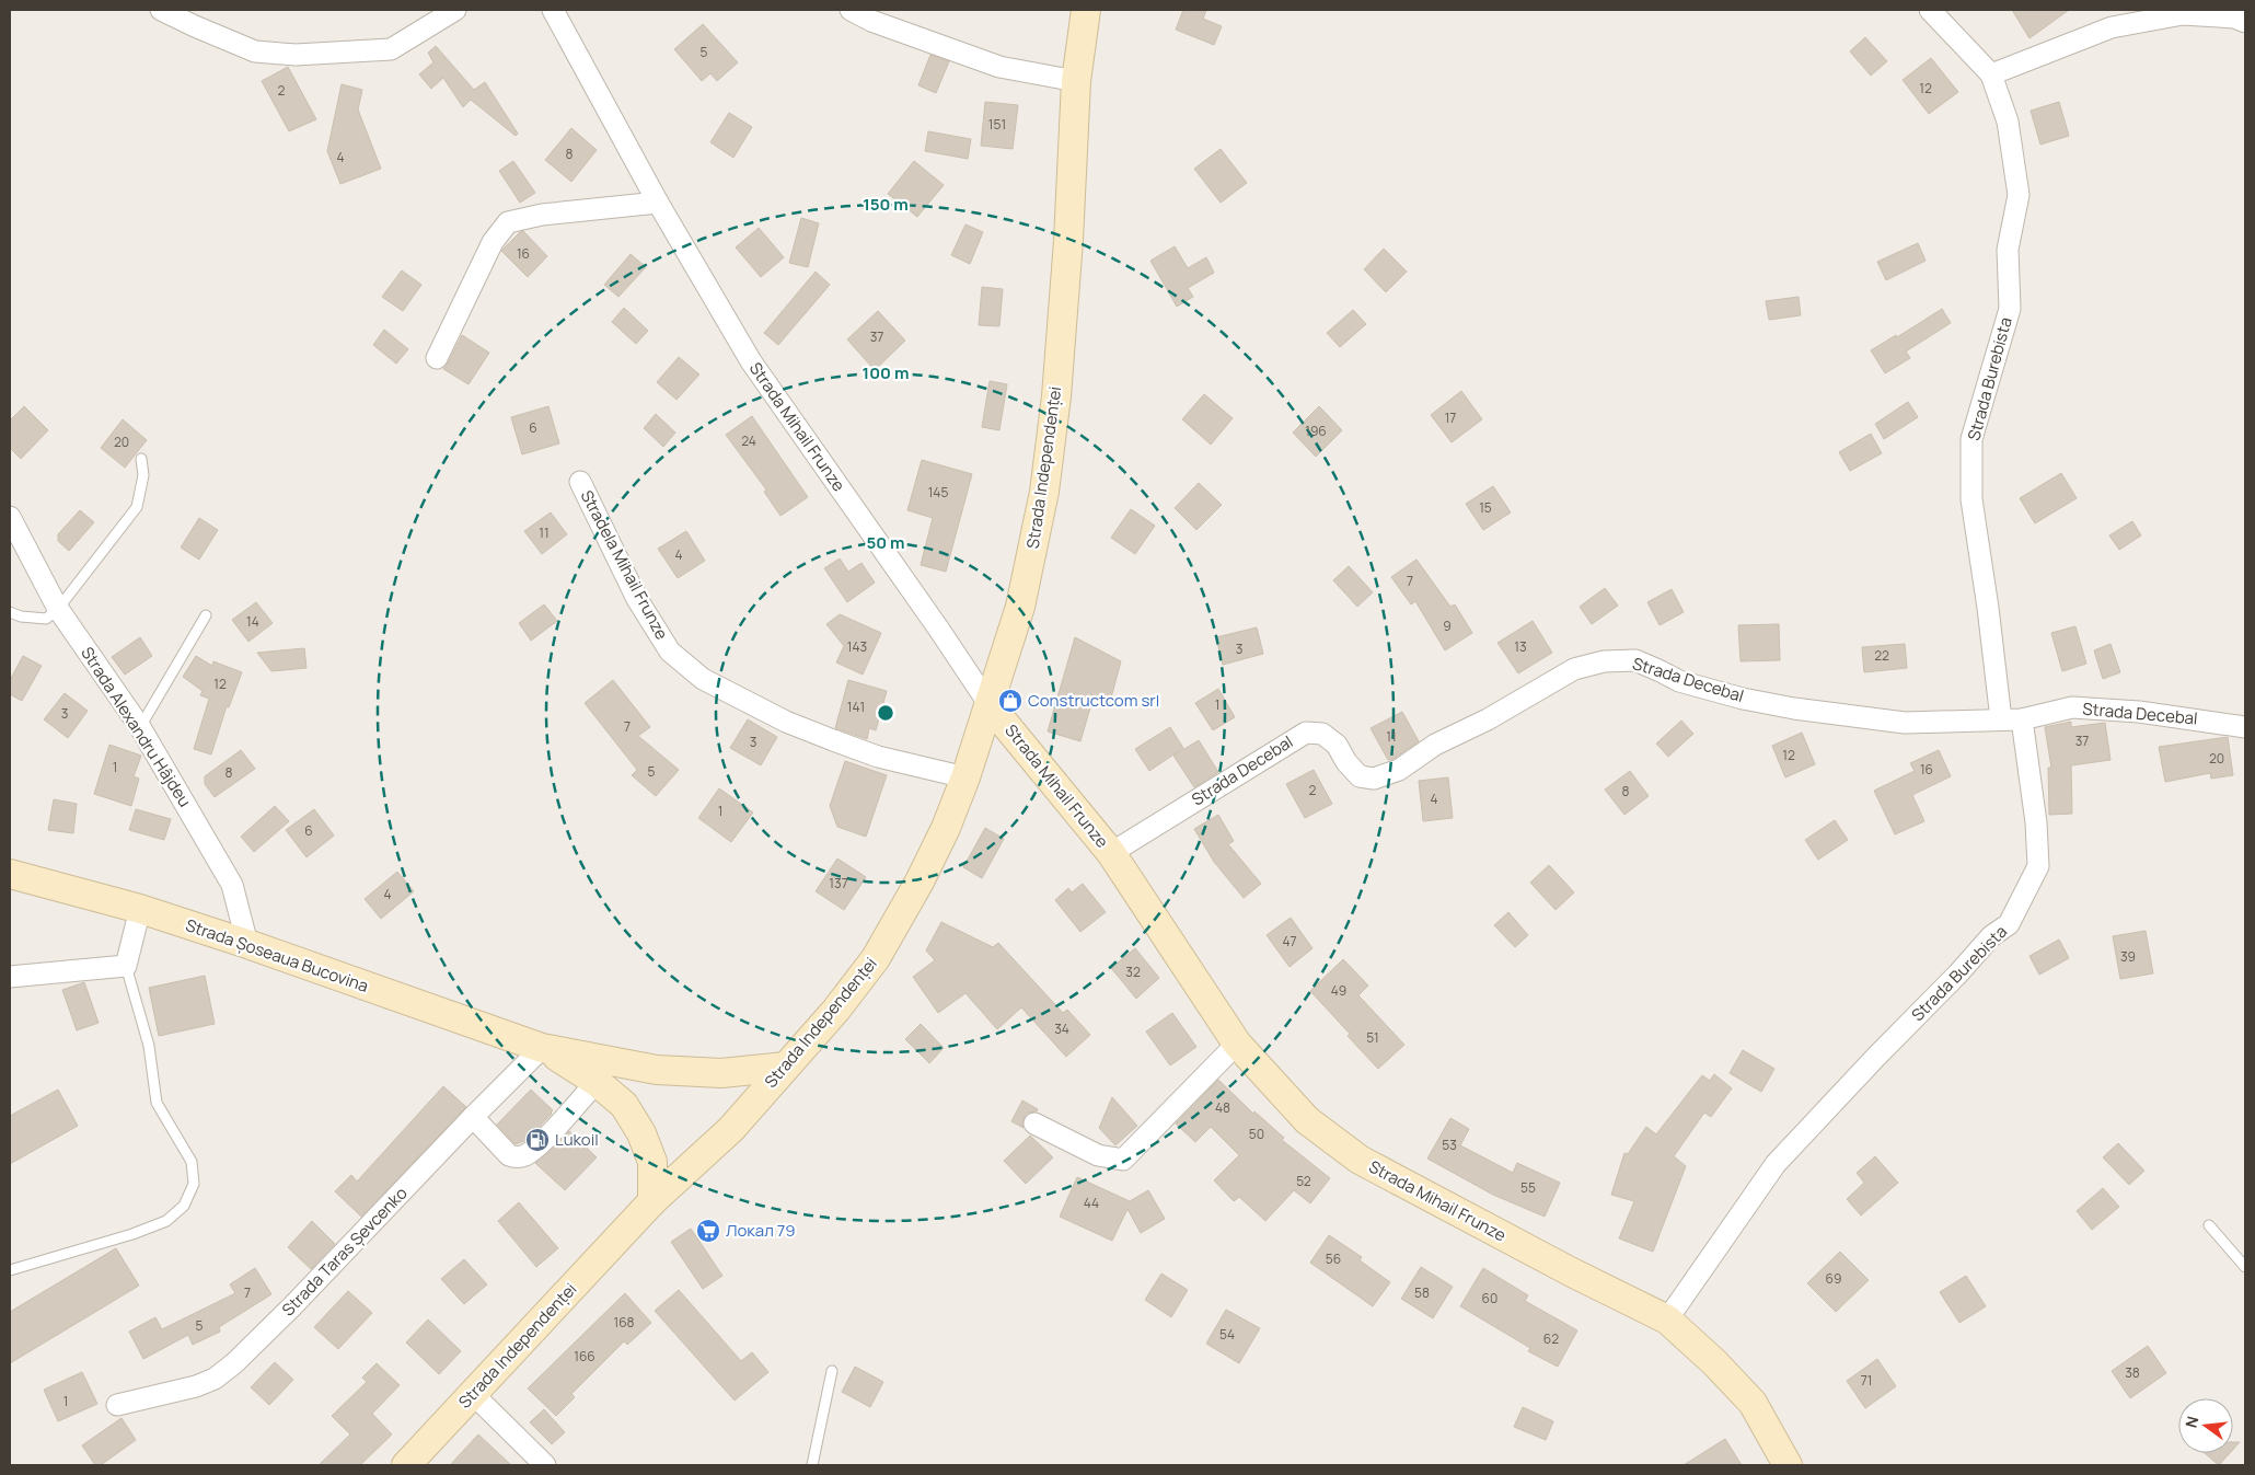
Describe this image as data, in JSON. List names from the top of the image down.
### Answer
{
  "streets": {
    "main road": ["Strada Mihail Frunze", "Strada Independenței", "Strada Șoseaua Bucovina"],
    "street": [
      "Strada Burebista",
      "Stradela Mihail Frunze",
      "Strada Decebal",
      "Strada Alexandru Hâjdeu",
      "Strada Taras Șevcenko"
    ]
  },
  "crossings": [
    ["Strada Burebista", "Strada Mihail Frunze"],
    ["Strada Burebista", "Strada Decebal"],
    ["Strada Mihail Frunze", "Strada Independenței"],
    ["Strada Mihail Frunze", "Strada Decebal"],
    ["Strada Independenței", "Stradela Mihail Frunze"],
    ["Strada Independenței", "Strada Șoseaua Bucovina"],
    ["Strada Alexandru Hâjdeu", "Strada Șoseaua Bucovina"],
    ["Strada Șoseaua Bucovina", "Strada Taras Șevcenko"]
  ],
  "places": {
    "shop": ["Constructcom srl"],
    "fuel station": ["Lukoil"],
    "supermarket": ["Локал 79"]
  },
  "house_numbers": [
    "5",
    "12",
    "2",
    "151",
    "8",
    "4",
    "16",
    "37",
    "17",
    "6",
    "196",
    "24",
    "20",
    "145",
    "15",
    "11",
    "4",
    "7",
    "14",
    "9",
    "143",
    "13",
    "3",
    "22",
    "12",
    "1",
    "141",
    "3",
    "7",
    "11",
    "37",
    "3",
    "12",
    "20",
    "1",
    "16",
    "5",
    "8",
    "2",
    "8",
    "4",
    "1",
    "6",
    "137",
    "4",
    "47",
    "39",
    "32",
    "49",
    "34",
    "51",
    "48",
    "50",
    "53",
    "52",
    "55",
    "44",
    "56",
    "69",
    "7",
    "58",
    "60",
    "168",
    "5",
    "54",
    "62",
    "166",
    "38",
    "71",
    "1"
  ],
  "north": "left",
  "rings": ["150 m", "100 m", "50 m"]
}
